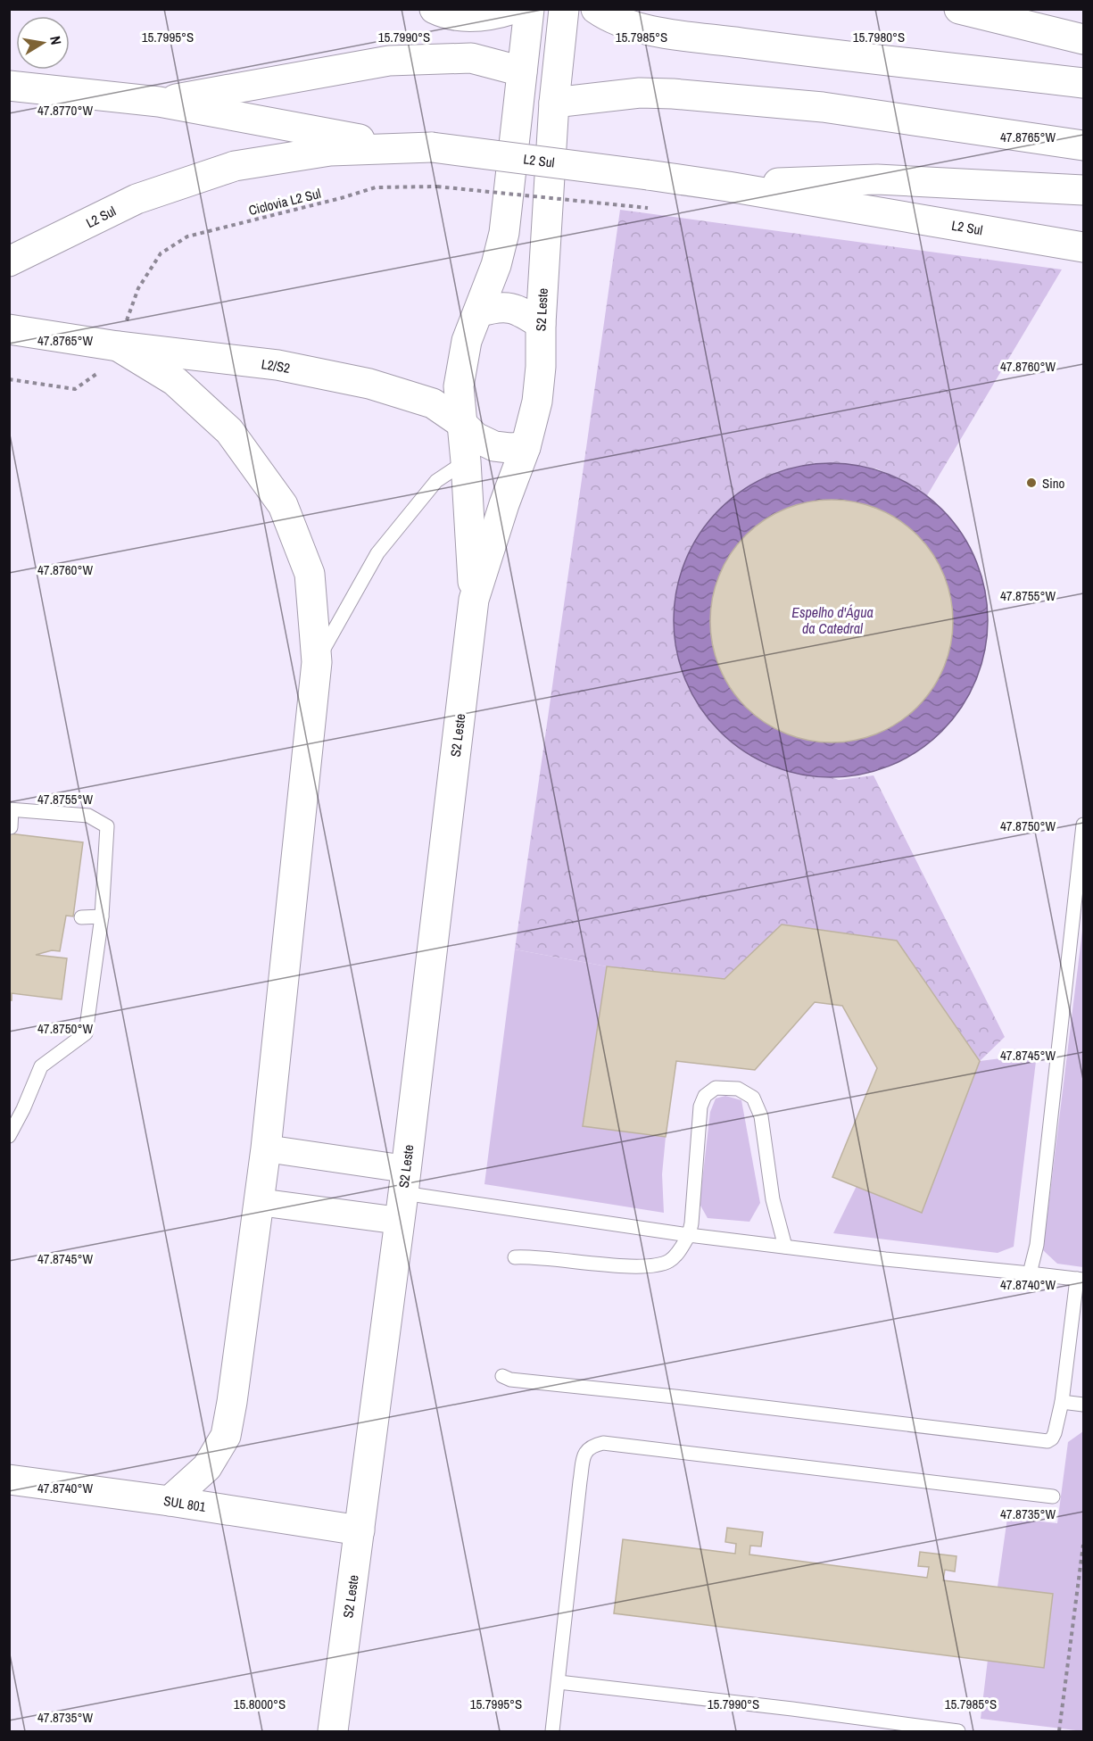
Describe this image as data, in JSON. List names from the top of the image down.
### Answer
{
  "streets": {
    "main road": [
      "L2 Sul",
      "S2 Leste",
      "L2/S2",
      "SUL 801"
    ],
    "path": ["Ciclovia L2 Sul"]
  },
  "crossings": [
    ["Ciclovia L2 Sul", "L2/S2"],
    ["S2 Leste", "L2/S2"],
    ["S2 Leste", "SUL 801"]
  ],
  "water": ["Espelho d'Água da Catedral"],
  "places": ["Sino"],
  "north": "right",
  "coordinates": [
    "15.7995°S",
    "15.7990°S",
    "15.7985°S",
    "15.7980°S",
    "47.8770°W",
    "47.8765°W",
    "47.8760°W",
    "47.8755°W",
    "47.8750°W",
    "47.8745°W",
    "47.8740°W",
    "47.8735°W",
    "15.8000°S"
  ]
}
